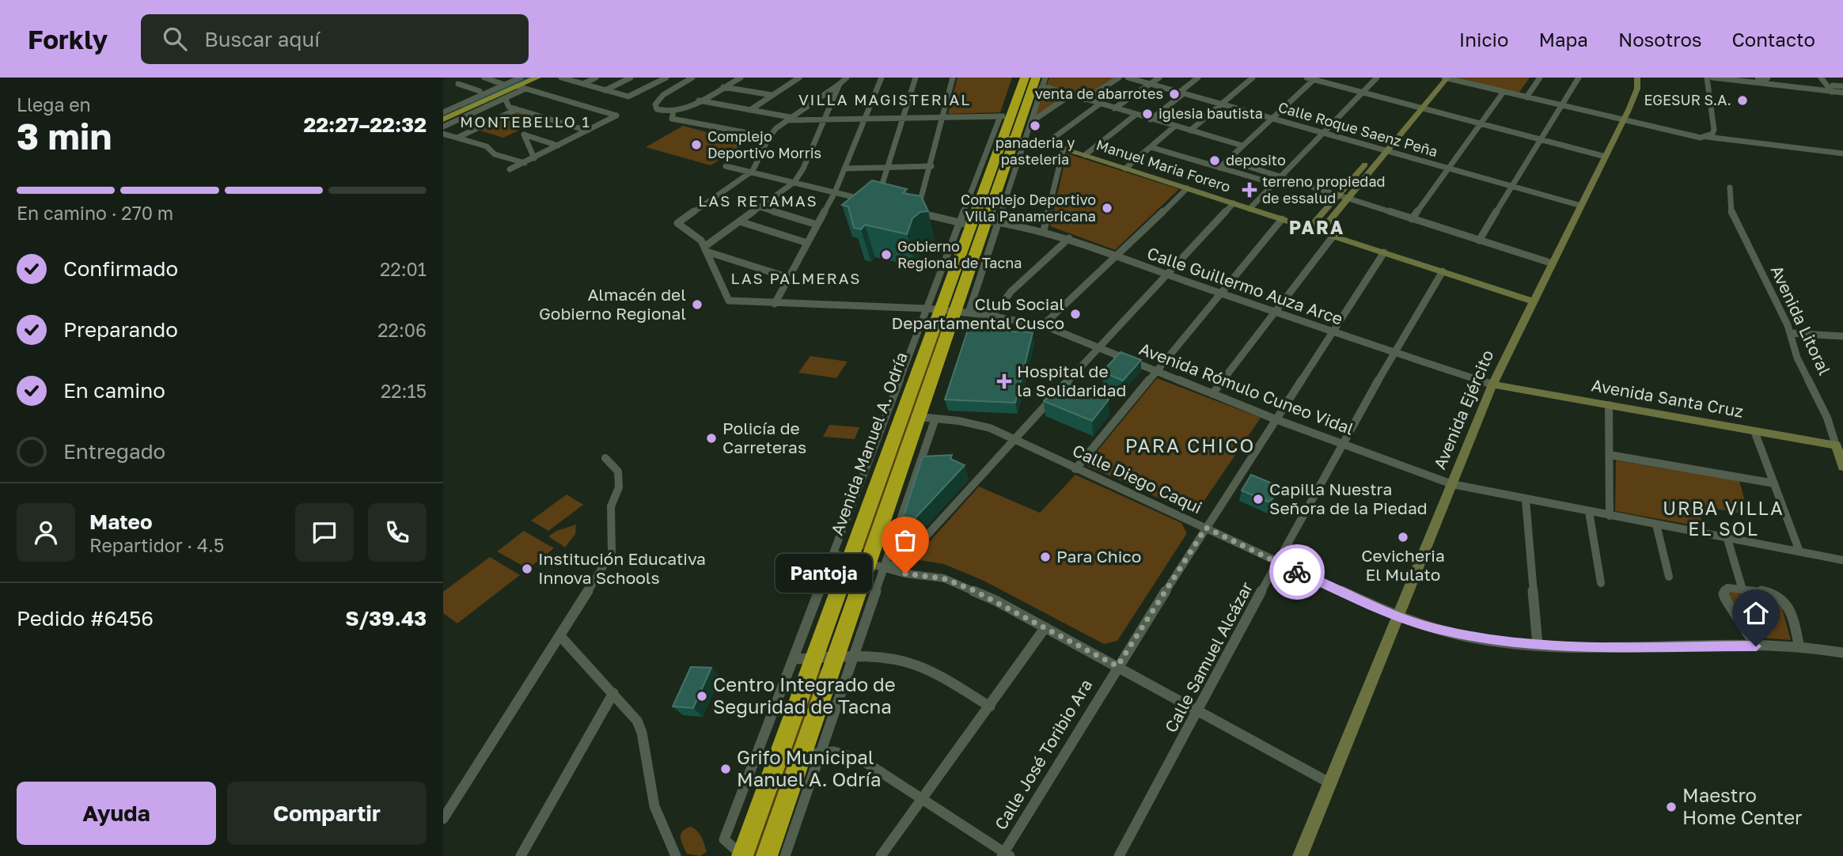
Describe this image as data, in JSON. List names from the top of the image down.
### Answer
{
  "streets": {
    "highway": ["Avenida Manuel A. Odría"],
    "street": [
      "Calle Roque Saenz Peña",
      "Manuel Maria Forero",
      "Calle Guillermo Auza Arce",
      "Avenida Litoral",
      "Avenida Rómulo Cuneo Vidal",
      "Avenida Santa Cruz",
      "Avenida Ejército",
      "Calle Diego Caqui",
      "Calle Samuel Alcázar",
      "Calle José Toribio Ara"
    ]
  },
  "crossings": [
    ["Calle Roque Saenz Peña", "Avenida Ejército"],
    ["Manuel Maria Forero", "Avenida Ejército"],
    ["Manuel Maria Forero", "Avenida Manuel A. Odría"],
    ["Manuel Maria Forero", "Calle Samuel Alcázar"],
    ["Manuel Maria Forero", "Calle José Toribio Ara"],
    ["Calle Guillermo Auza Arce", "Avenida Santa Cruz"],
    ["Calle Guillermo Auza Arce", "Avenida Ejército"],
    ["Calle Guillermo Auza Arce", "Avenida Manuel A. Odría"],
    ["Calle Guillermo Auza Arce", "Calle Samuel Alcázar"],
    ["Calle Guillermo Auza Arce", "Calle José Toribio Ara"],
    ["Avenida Litoral", "Avenida Santa Cruz"],
    ["Avenida Rómulo Cuneo Vidal", "Avenida Ejército"],
    ["Avenida Rómulo Cuneo Vidal", "Avenida Manuel A. Odría"],
    ["Avenida Rómulo Cuneo Vidal", "Calle Samuel Alcázar"],
    ["Avenida Rómulo Cuneo Vidal", "Calle José Toribio Ara"],
    ["Avenida Santa Cruz", "Avenida Ejército"],
    ["Avenida Ejército", "Calle Diego Caqui"],
    ["Avenida Manuel A. Odría", "Calle Diego Caqui"],
    ["Calle Diego Caqui", "Calle Samuel Alcázar"],
    ["Calle Diego Caqui", "Calle José Toribio Ara"]
  ],
  "districts": [
    "VILLA MAGISTERIAL",
    "MONTEBELLO 1",
    "LAS RETAMAS",
    "PARA",
    "LAS PALMERAS",
    "PARA CHICO",
    "URBA VILLA EL SOL"
  ],
  "places": {
    "other": [
      "venta de abarrotes",
      "EGESUR S.A.",
      "iglesia bautista",
      "panaderia y pasteleria",
      "Complejo Deportivo Morris",
      "deposito",
      "Complejo Deportivo Villa Panamericana",
      "Gobierno Regional de Tacna",
      "Almacén del Gobierno Regional",
      "Club Social Departamental Cusco",
      "Policía de Carreteras",
      "Capilla Nuestra Señora de la Piedad",
      "Cevicheria El Mulato",
      "Para Chico",
      "Institución Educativa Innova Schools",
      "Pantoja",
      "Centro Integrado de Seguridad de Tacna",
      "Grifo Municipal Manuel A. Odría",
      "Maestro Home Center"
    ],
    "health": ["terreno propiedad de essalud", "Hospital de la Solidaridad"]
  },
  "page": {
    "header": "Forkly",
    "search": "Buscar aquí",
    "nav": [
      "Inicio",
      "Mapa",
      "Nosotros",
      "Contacto"
    ],
    "heading": ["3 min", "Llega en", "22:27–22:32"],
    "panel": [
      "Mateo",
      "Repartidor · 4.5",
      "Pedido #6456",
      "S/39.43"
    ],
    "bar": "En camino · 270 m",
    "list": [
      ["Confirmado", "22:01"],
      ["Preparando", "22:06"],
      ["En camino", "22:15"],
      "Entregado"
    ],
    "bubble": "Pantoja",
    "buttons": ["Ayuda", "Compartir"]
  }
}
